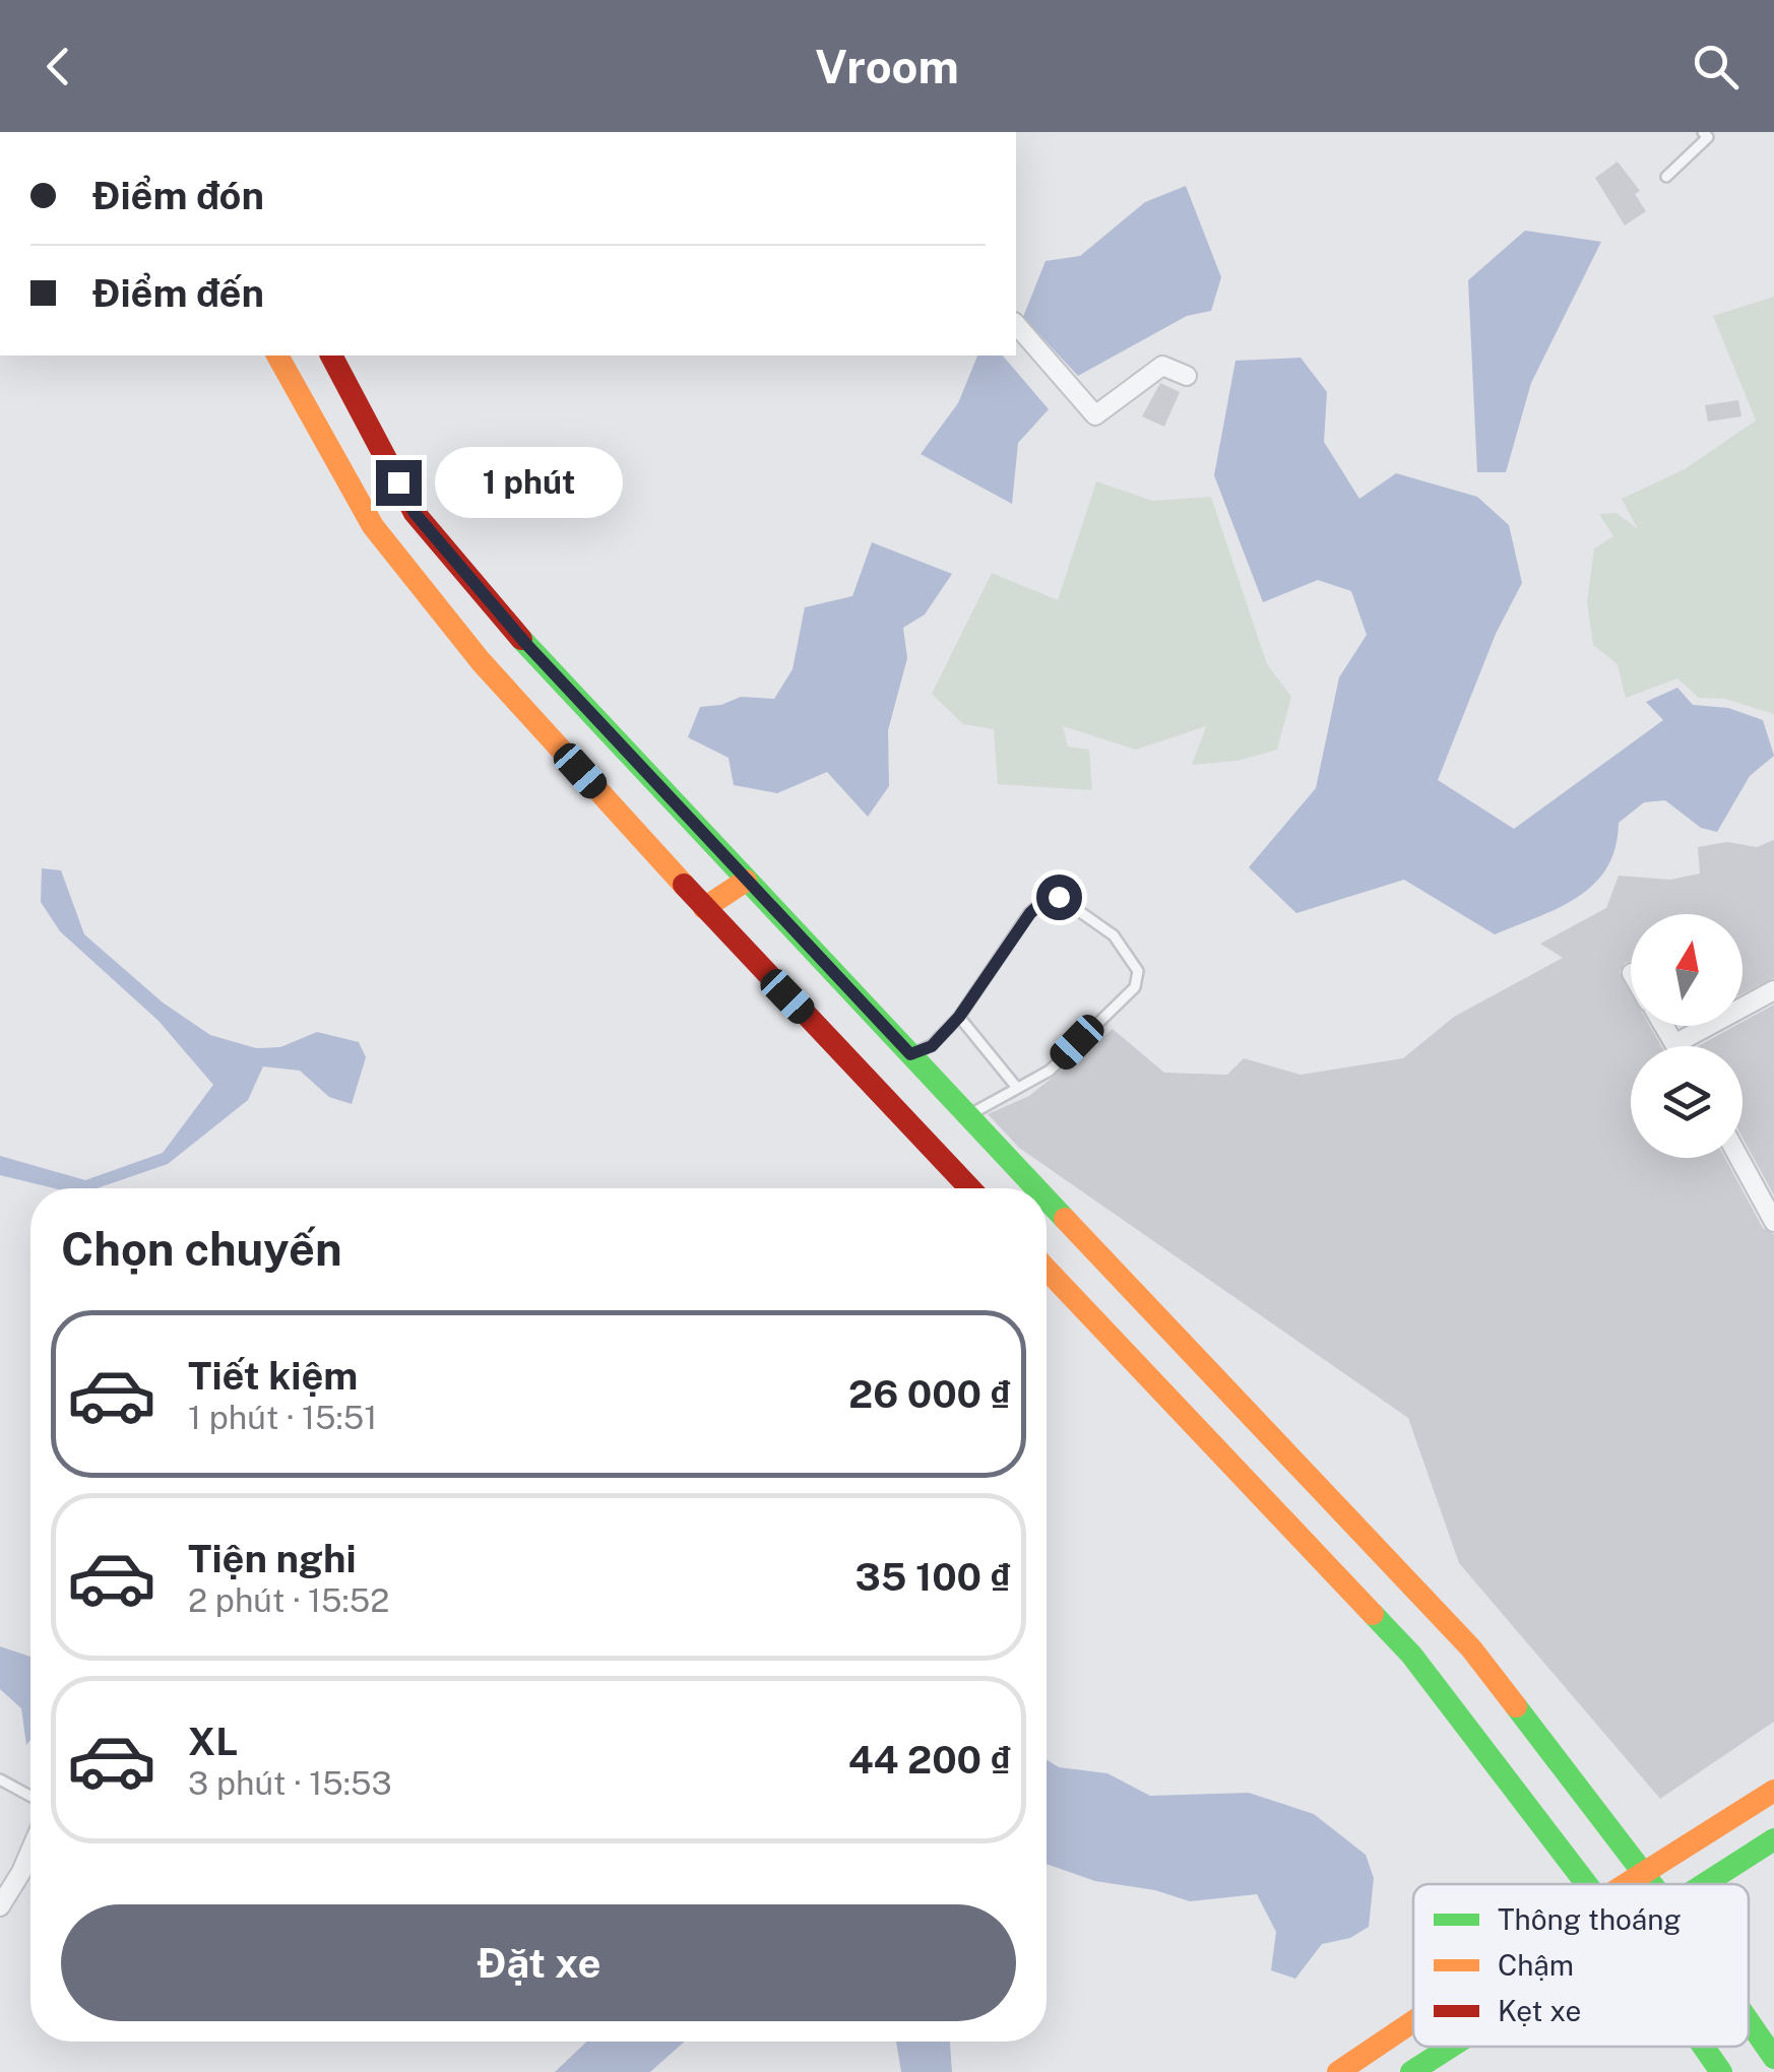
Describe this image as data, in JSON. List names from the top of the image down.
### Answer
{
  "legend": ["Thông thoáng", "Chậm", "Kẹt xe"],
  "north": "top",
  "page": {
    "header": "Vroom",
    "banner": ["Điểm đón", "Điểm đến"],
    "bubble": "1 phút",
    "heading": "Chọn chuyến",
    "list": [
      {
        "name": "Tiết kiệm",
        "note": "1 phút · 15:51",
        "value": "26 000 ₫"
      },
      {
        "name": "Tiện nghi",
        "note": "2 phút · 15:52",
        "value": "35 100 ₫"
      },
      {
        "name": "XL",
        "note": "3 phút · 15:53",
        "value": "44 200 ₫"
      }
    ],
    "buttons": "Đặt xe"
  }
}
